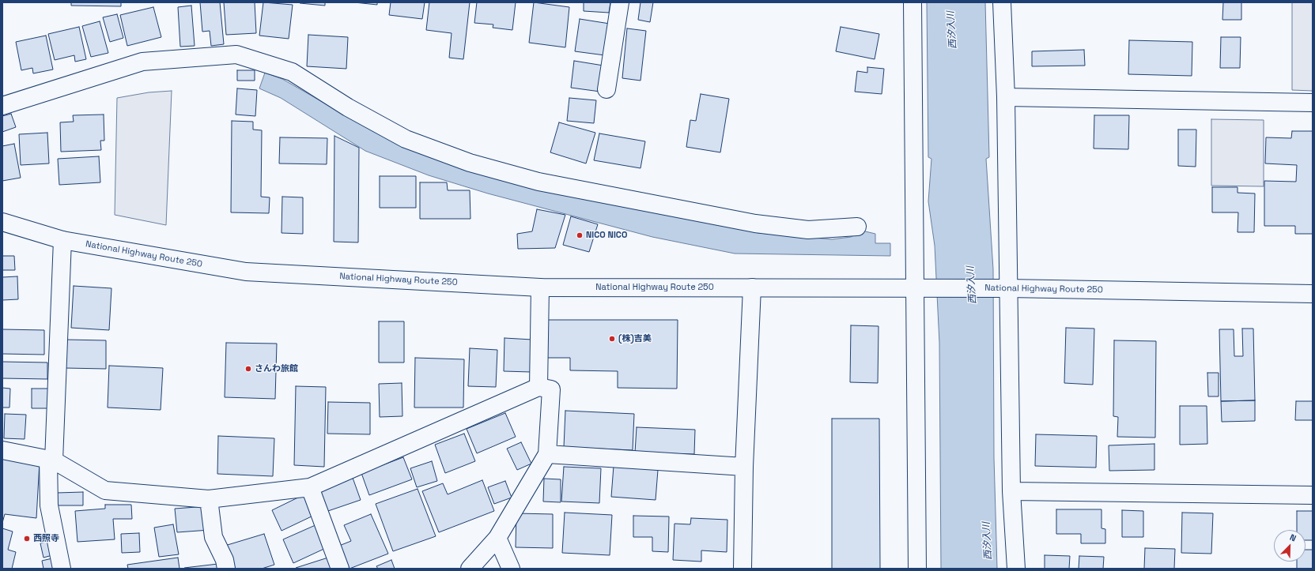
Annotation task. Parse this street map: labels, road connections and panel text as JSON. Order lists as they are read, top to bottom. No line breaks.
{"streets":{"main road":["National Highway Route 250"]},"water":["西汐入川"],"places":["NICO NICO","(株)吉美","さんわ旅館","西照寺"],"north":"top right"}
